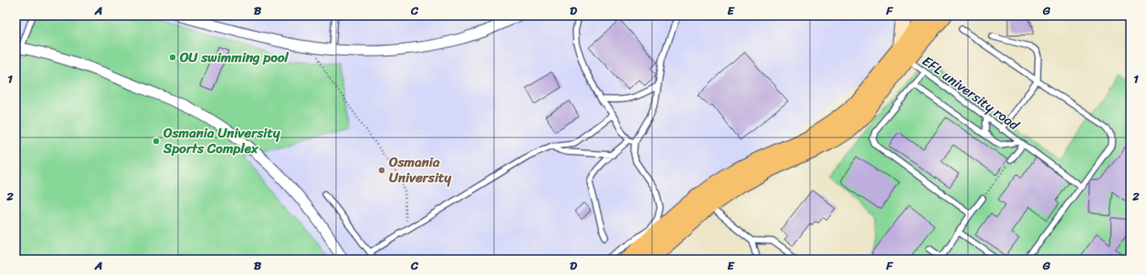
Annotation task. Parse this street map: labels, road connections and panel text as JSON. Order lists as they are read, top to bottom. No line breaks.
{"streets":{"lane":["EFL university road"]},"places":["OU swimming pool","Osmania University Sports Complex","Osmania University"],"grid":{"columns":["A","B","C","D","E","F","G"],"rows":["1","2"]}}
